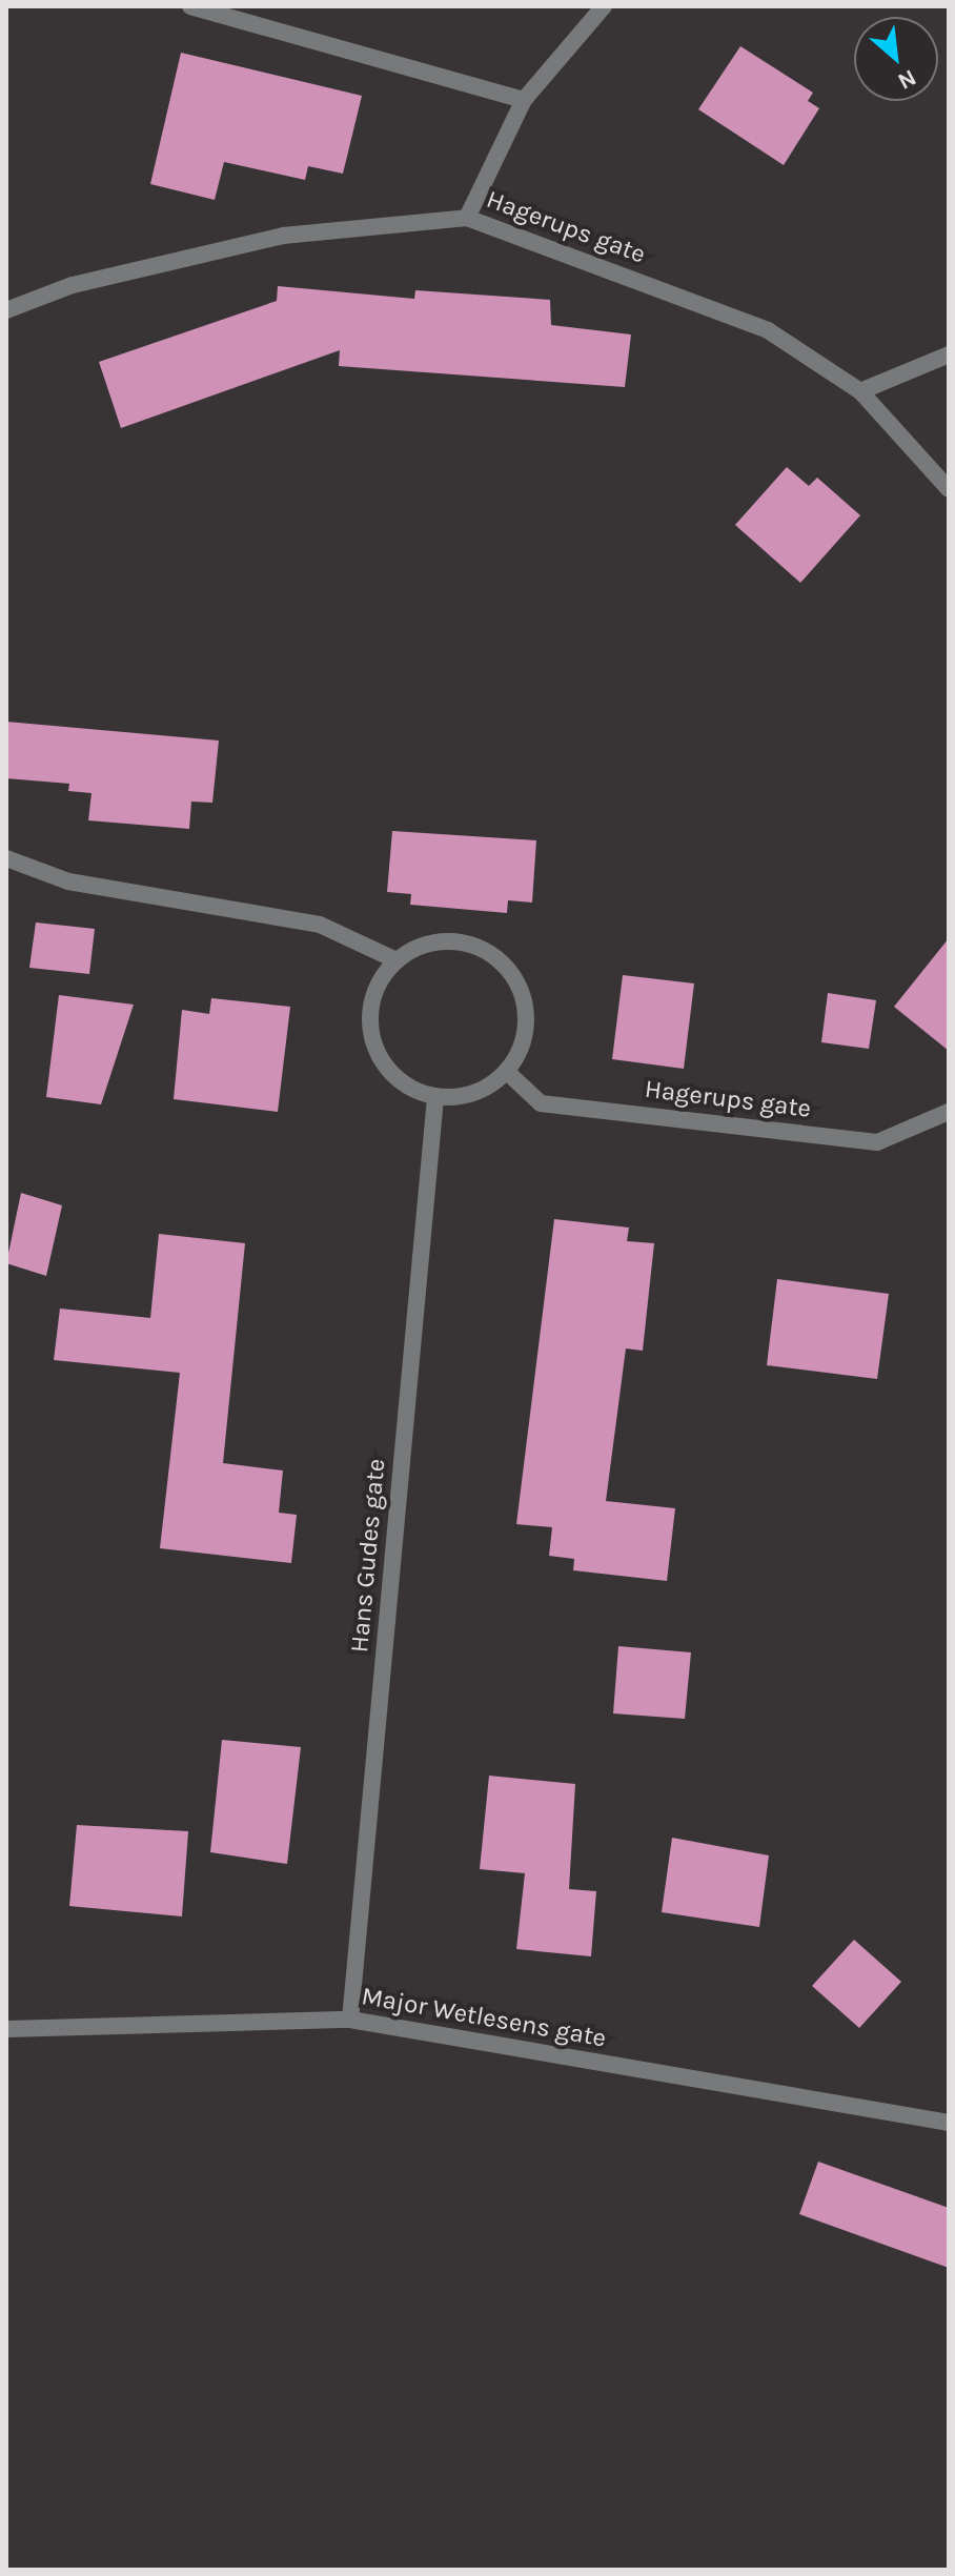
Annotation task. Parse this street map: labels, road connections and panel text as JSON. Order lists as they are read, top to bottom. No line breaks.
{"streets":{"street":["Hagerups gate","Hans Gudes gate","Major Wetlesens gate"]},"crossings":[["Hagerups gate","Hans Gudes gate"],["Hans Gudes gate","Major Wetlesens gate"]],"north":"bottom right"}
